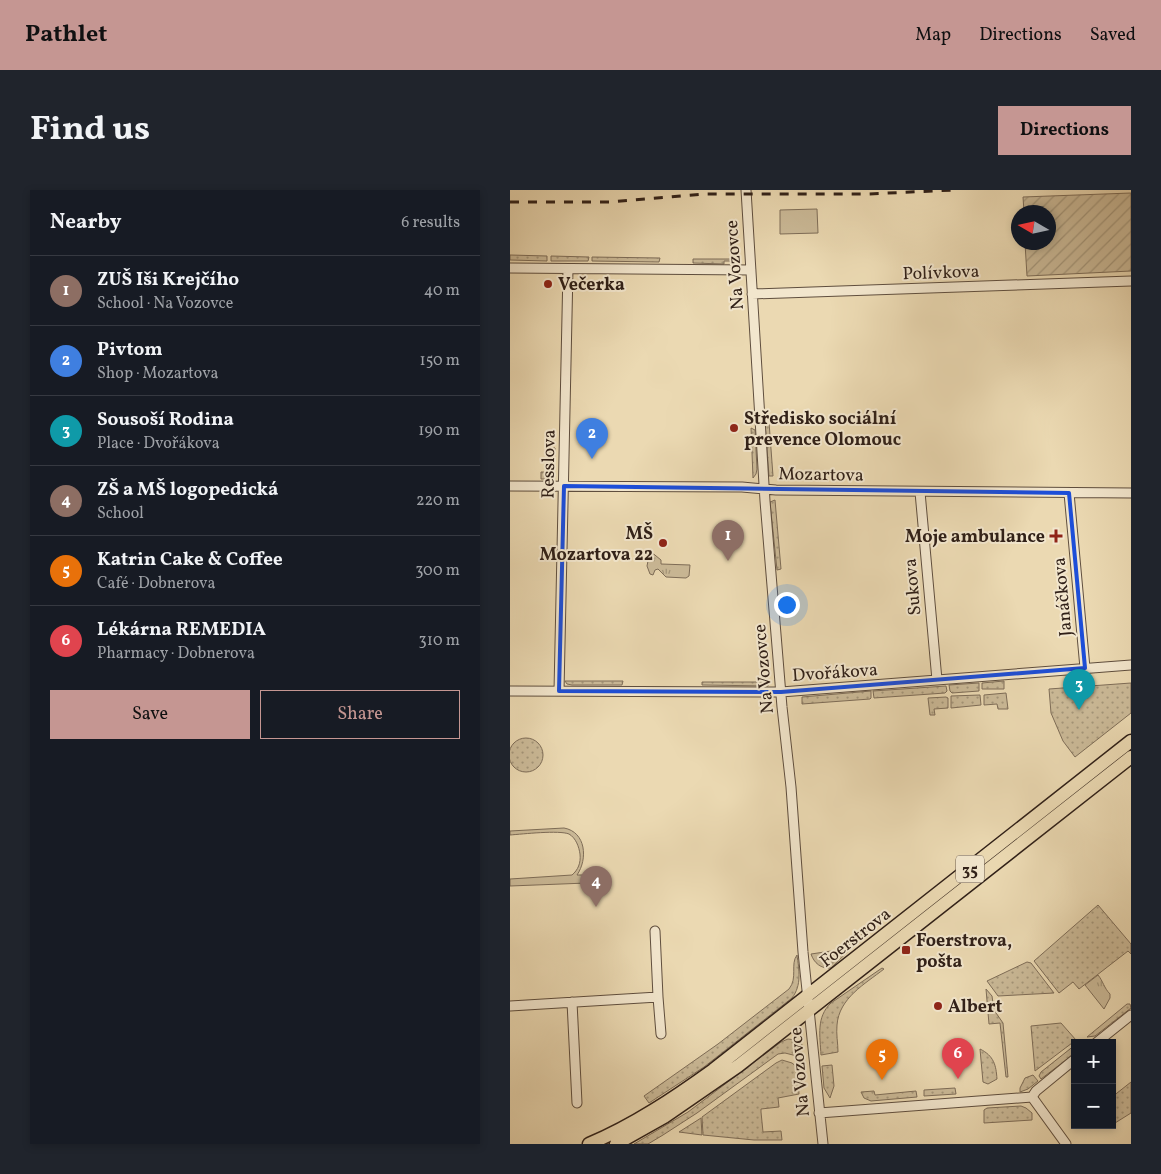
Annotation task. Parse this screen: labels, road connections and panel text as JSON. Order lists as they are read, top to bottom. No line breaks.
{"streets":{"main road":["35","Foerstrova"],"street":["Na Vozovce","Polívkova","Resslova","Mozartova","Sukova","Janáčkova","Dvořákova"]},"crossings":[["Na Vozovce","Polívkova"],["Na Vozovce","Mozartova"],["Na Vozovce","Dvořákova"],["Na Vozovce","Foerstrova"],["Resslova","Mozartova"],["Resslova","Dvořákova"],["Mozartova","Sukova"],["Mozartova","Janáčkova"],["Sukova","Dvořákova"],["Janáčkova","Dvořákova"]],"places":{"other":["Večerka","Středisko sociální prevence Olomouc","MŠ Mozartova 22","Albert"],"health":["Moje ambulance"],"transit":["Foerstrova, pošta"]},"north":"left","page":{"header":"Pathlet","nav":["Map","Directions","Saved"],"title":"Find us","buttons":["Directions",["Save","Share"]],"heading":["Nearby","6 results"],"list":[{"mark":"1","name":"ZUŠ Iši Krejčího","note":"School · Na Vozovce","value":"40 m"},{"mark":"2","name":"Pivtom","note":"Shop · Mozartova","value":"150 m"},{"mark":"3","name":"Sousoší Rodina","note":"Place · Dvořákova","value":"190 m"},{"mark":"4","name":"ZŠ a MŠ logopedická","note":"School","value":"220 m"},{"mark":"5","name":"Katrin Cake & Coffee","note":"Café · Dobnerova","value":"300 m"},{"mark":"6","name":"Lékárna REMEDIA","note":"Pharmacy · Dobnerova","value":"310 m"}],"pins":["2","1","3","4","6","5"],"map_buttons":["+","−"]}}
